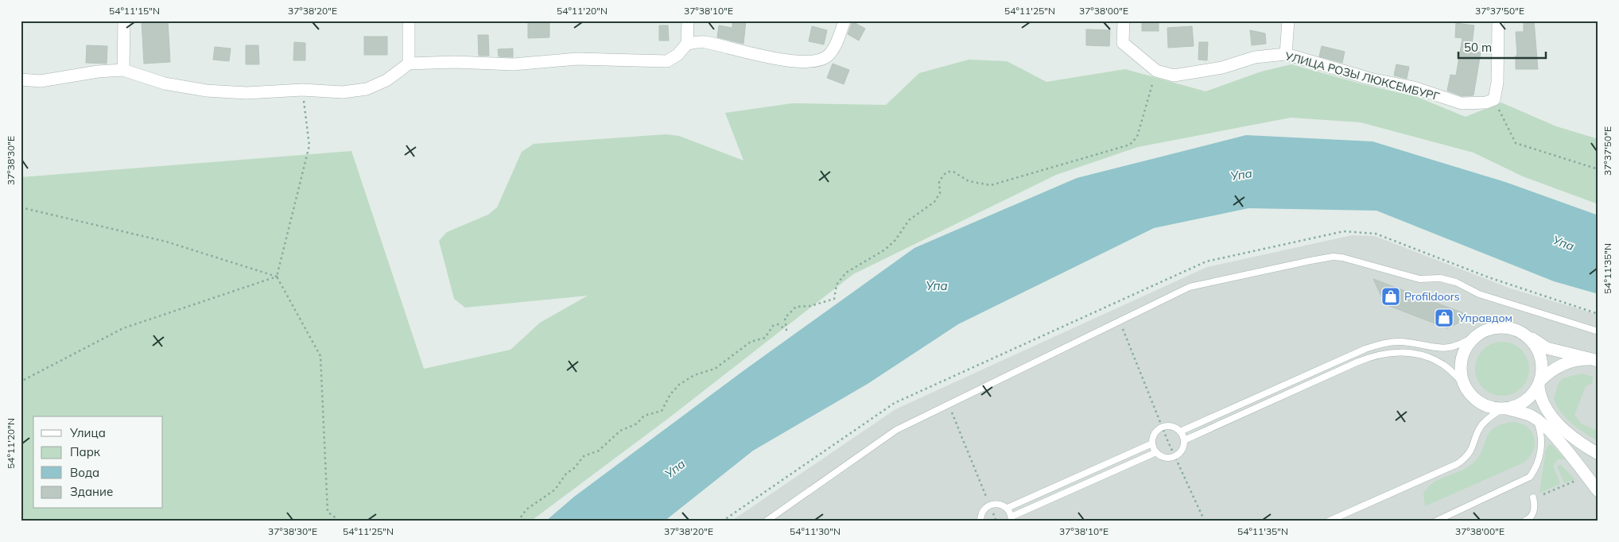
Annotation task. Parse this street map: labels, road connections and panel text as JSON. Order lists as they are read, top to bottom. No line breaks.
{"streets":{"street":["УЛИЦА РОЗЫ ЛЮКСЕМБУРГ"]},"water":["Упа"],"places":{"shop":["Profildoors","Управдом"]},"legend":["Улица","Парк","Вода","Здание"],"scale_bar":"50 m","coordinates":["54°11'15\"N","37°38'20\"E","54°11'20\"N","37°38'10\"E","54°11'25\"N","37°38'00\"E","37°37'50\"E","37°38'30\"E","54°11'35\"N","54°11'30\"N"]}
